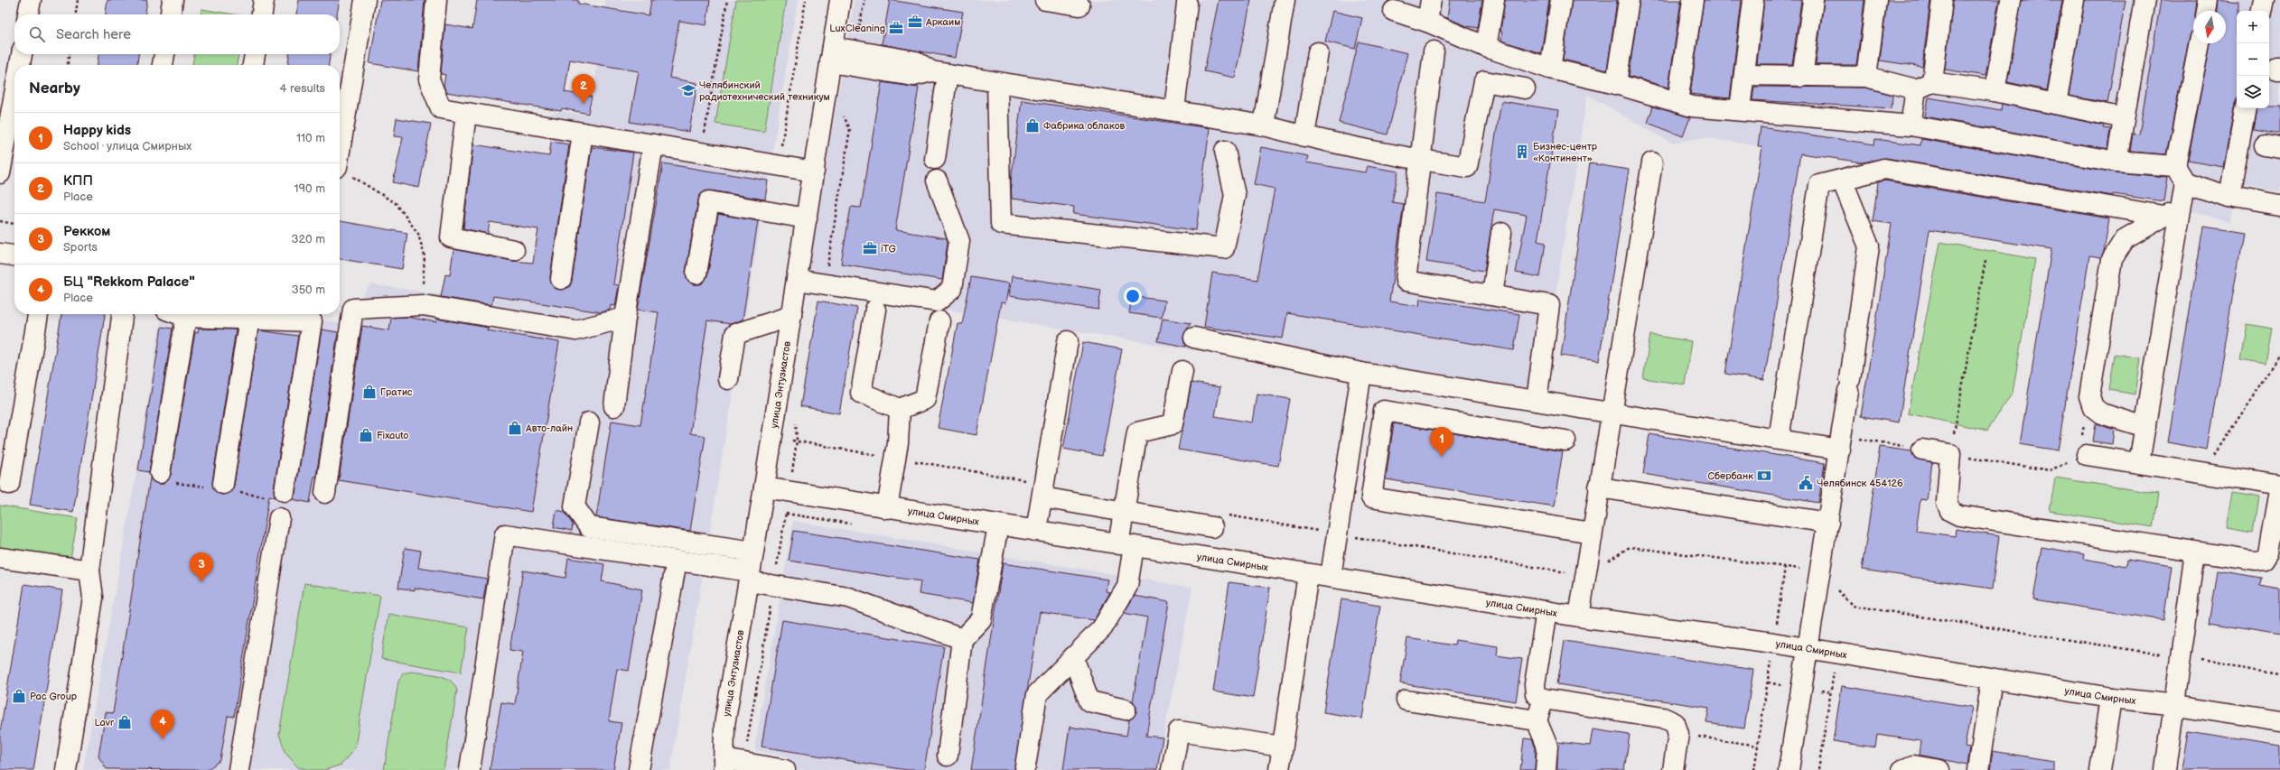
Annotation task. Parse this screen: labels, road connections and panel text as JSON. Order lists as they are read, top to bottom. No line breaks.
{"streets":{"street":["улица Энтузиастов","улица Смирных"]},"crossings":[["улица Энтузиастов","улица Смирных"]],"places":{"office":["Аркаим","LuxCleaning","iTG"],"school or university":["Челябинский радиотехнический техникум"],"shop":["Фабрика облаков","Гратис","Авто-лайн","Fixauto","Pac Group","Lavr"],"building":["Бизнес-центр «Континент»"],"bank":["Сбербанк"],"public building":["Челябинск 454126"]},"north":"bottom","page":{"map_buttons":["+","−"],"search":"Search here","heading":["Nearby","4 results"],"pins":["2","1","3","4"],"list":[{"mark":"1","name":"Happy kids","note":"School · улица Смирных","value":"110 m"},{"mark":"2","name":"КПП","note":"Place","value":"190 m"},{"mark":"3","name":"Рекком","note":"Sports","value":"320 m"},{"mark":"4","name":"БЦ \"Rekkom Palace\"","note":"Place","value":"350 m"}]}}
